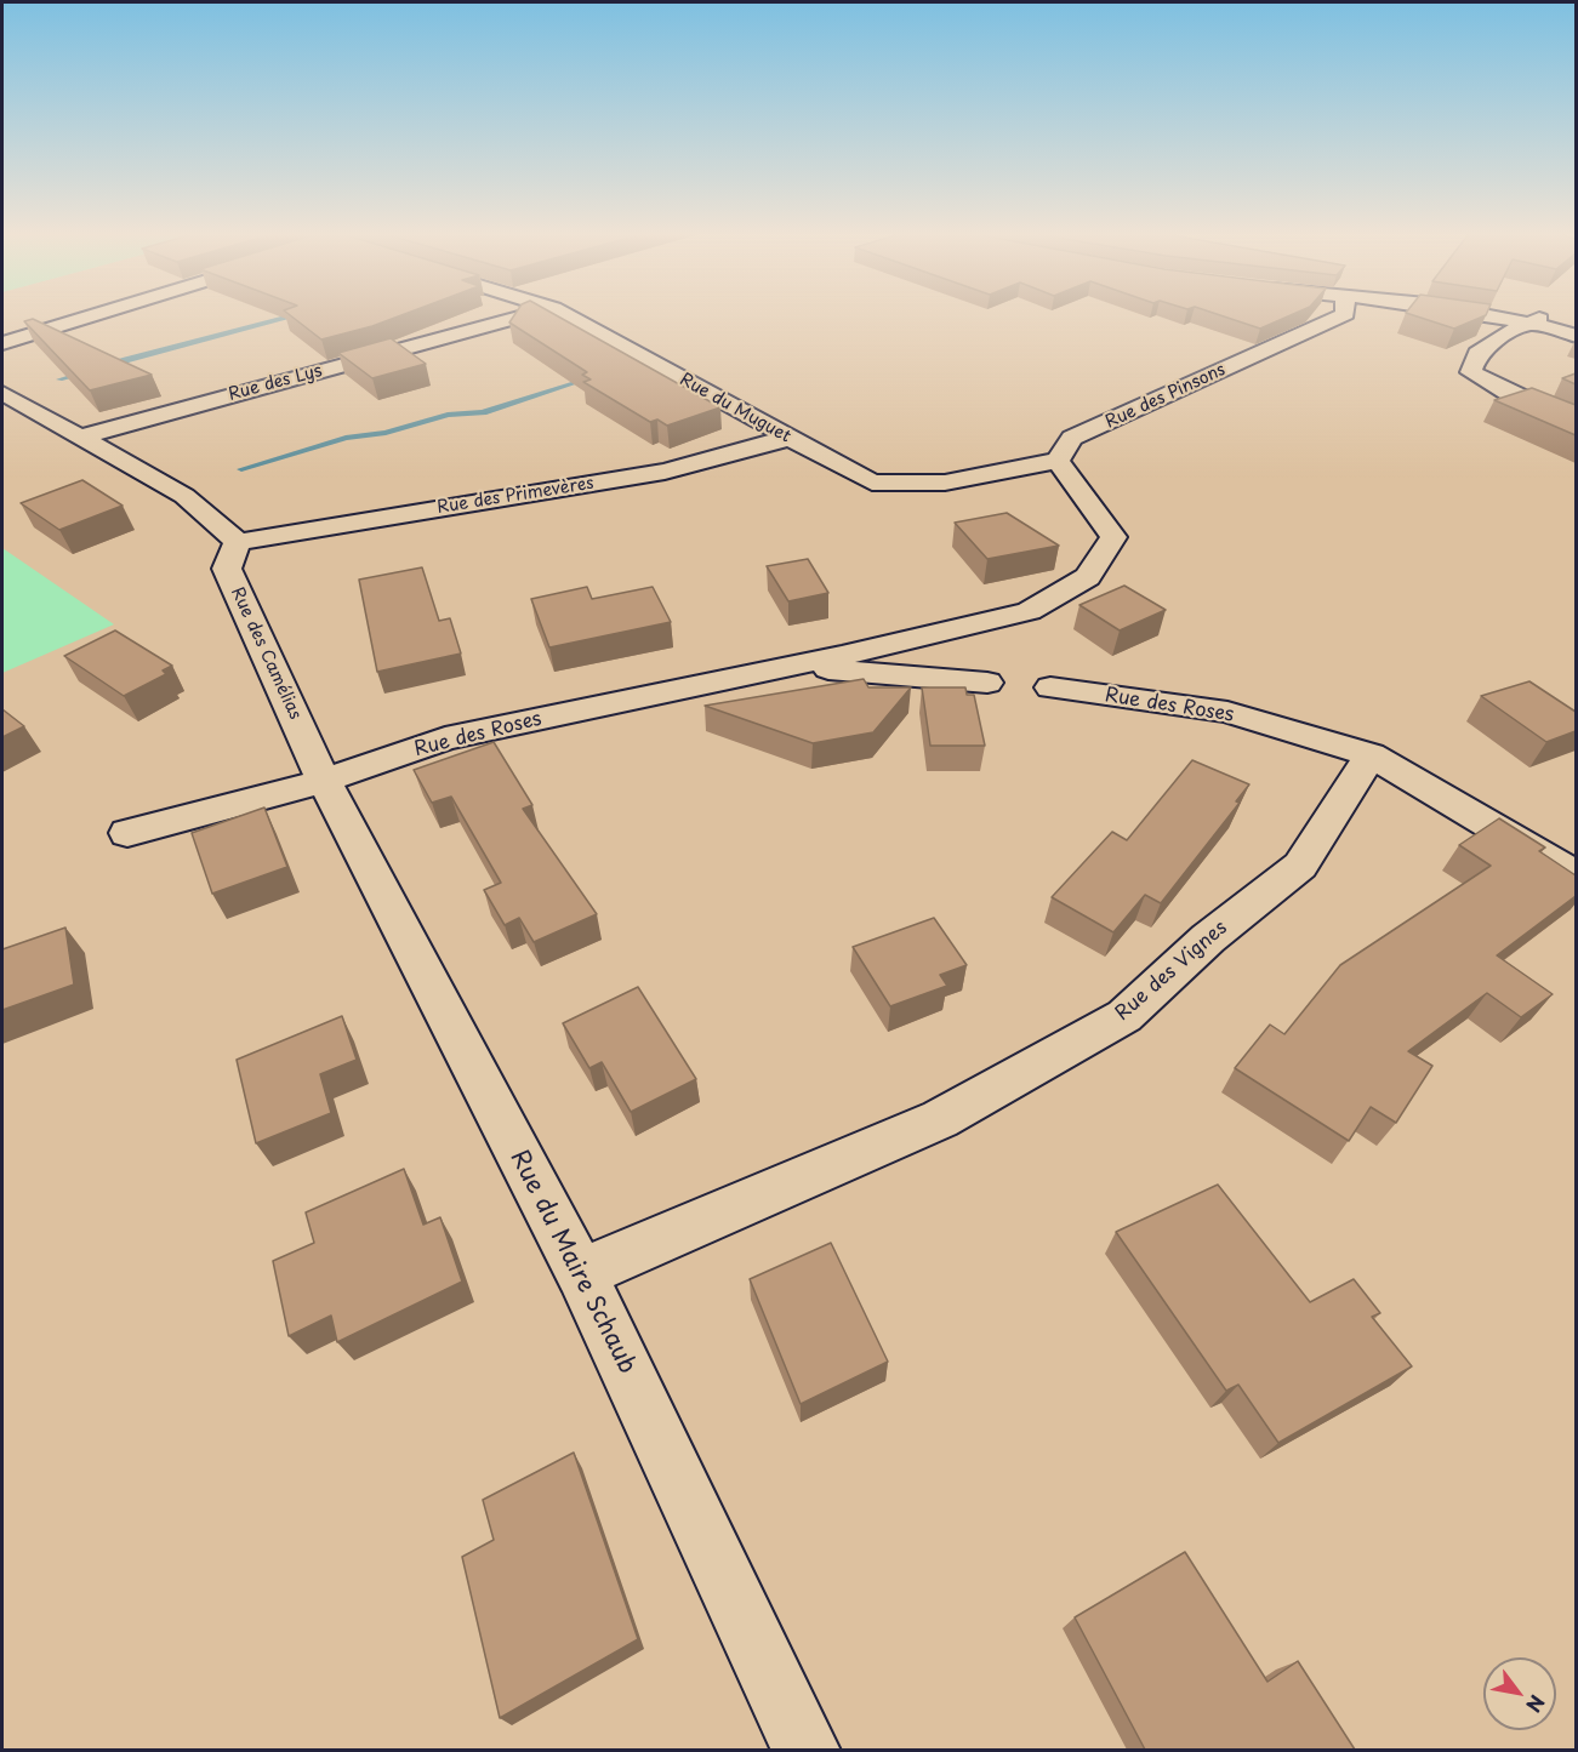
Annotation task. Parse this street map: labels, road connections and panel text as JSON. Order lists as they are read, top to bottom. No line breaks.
{"streets":{"street":["Rue des Lys","Rue des Pinsons","Rue du Muguet","Rue des Primevères","Rue des Camélias","Rue des Roses","Rue des Vignes","Rue du Maire Schaub"]},"crossings":[["Rue des Pinsons","Rue du Muguet"],["Rue des Pinsons","Rue des Roses"],["Rue du Muguet","Rue des Primevères"],["Rue du Muguet","Rue des Roses"],["Rue des Primevères","Rue des Camélias"],["Rue des Camélias","Rue des Roses"],["Rue des Camélias","Rue du Maire Schaub"],["Rue des Roses","Rue des Vignes"],["Rue des Roses","Rue du Maire Schaub"],["Rue des Vignes","Rue du Maire Schaub"]],"north":"bottom right"}
